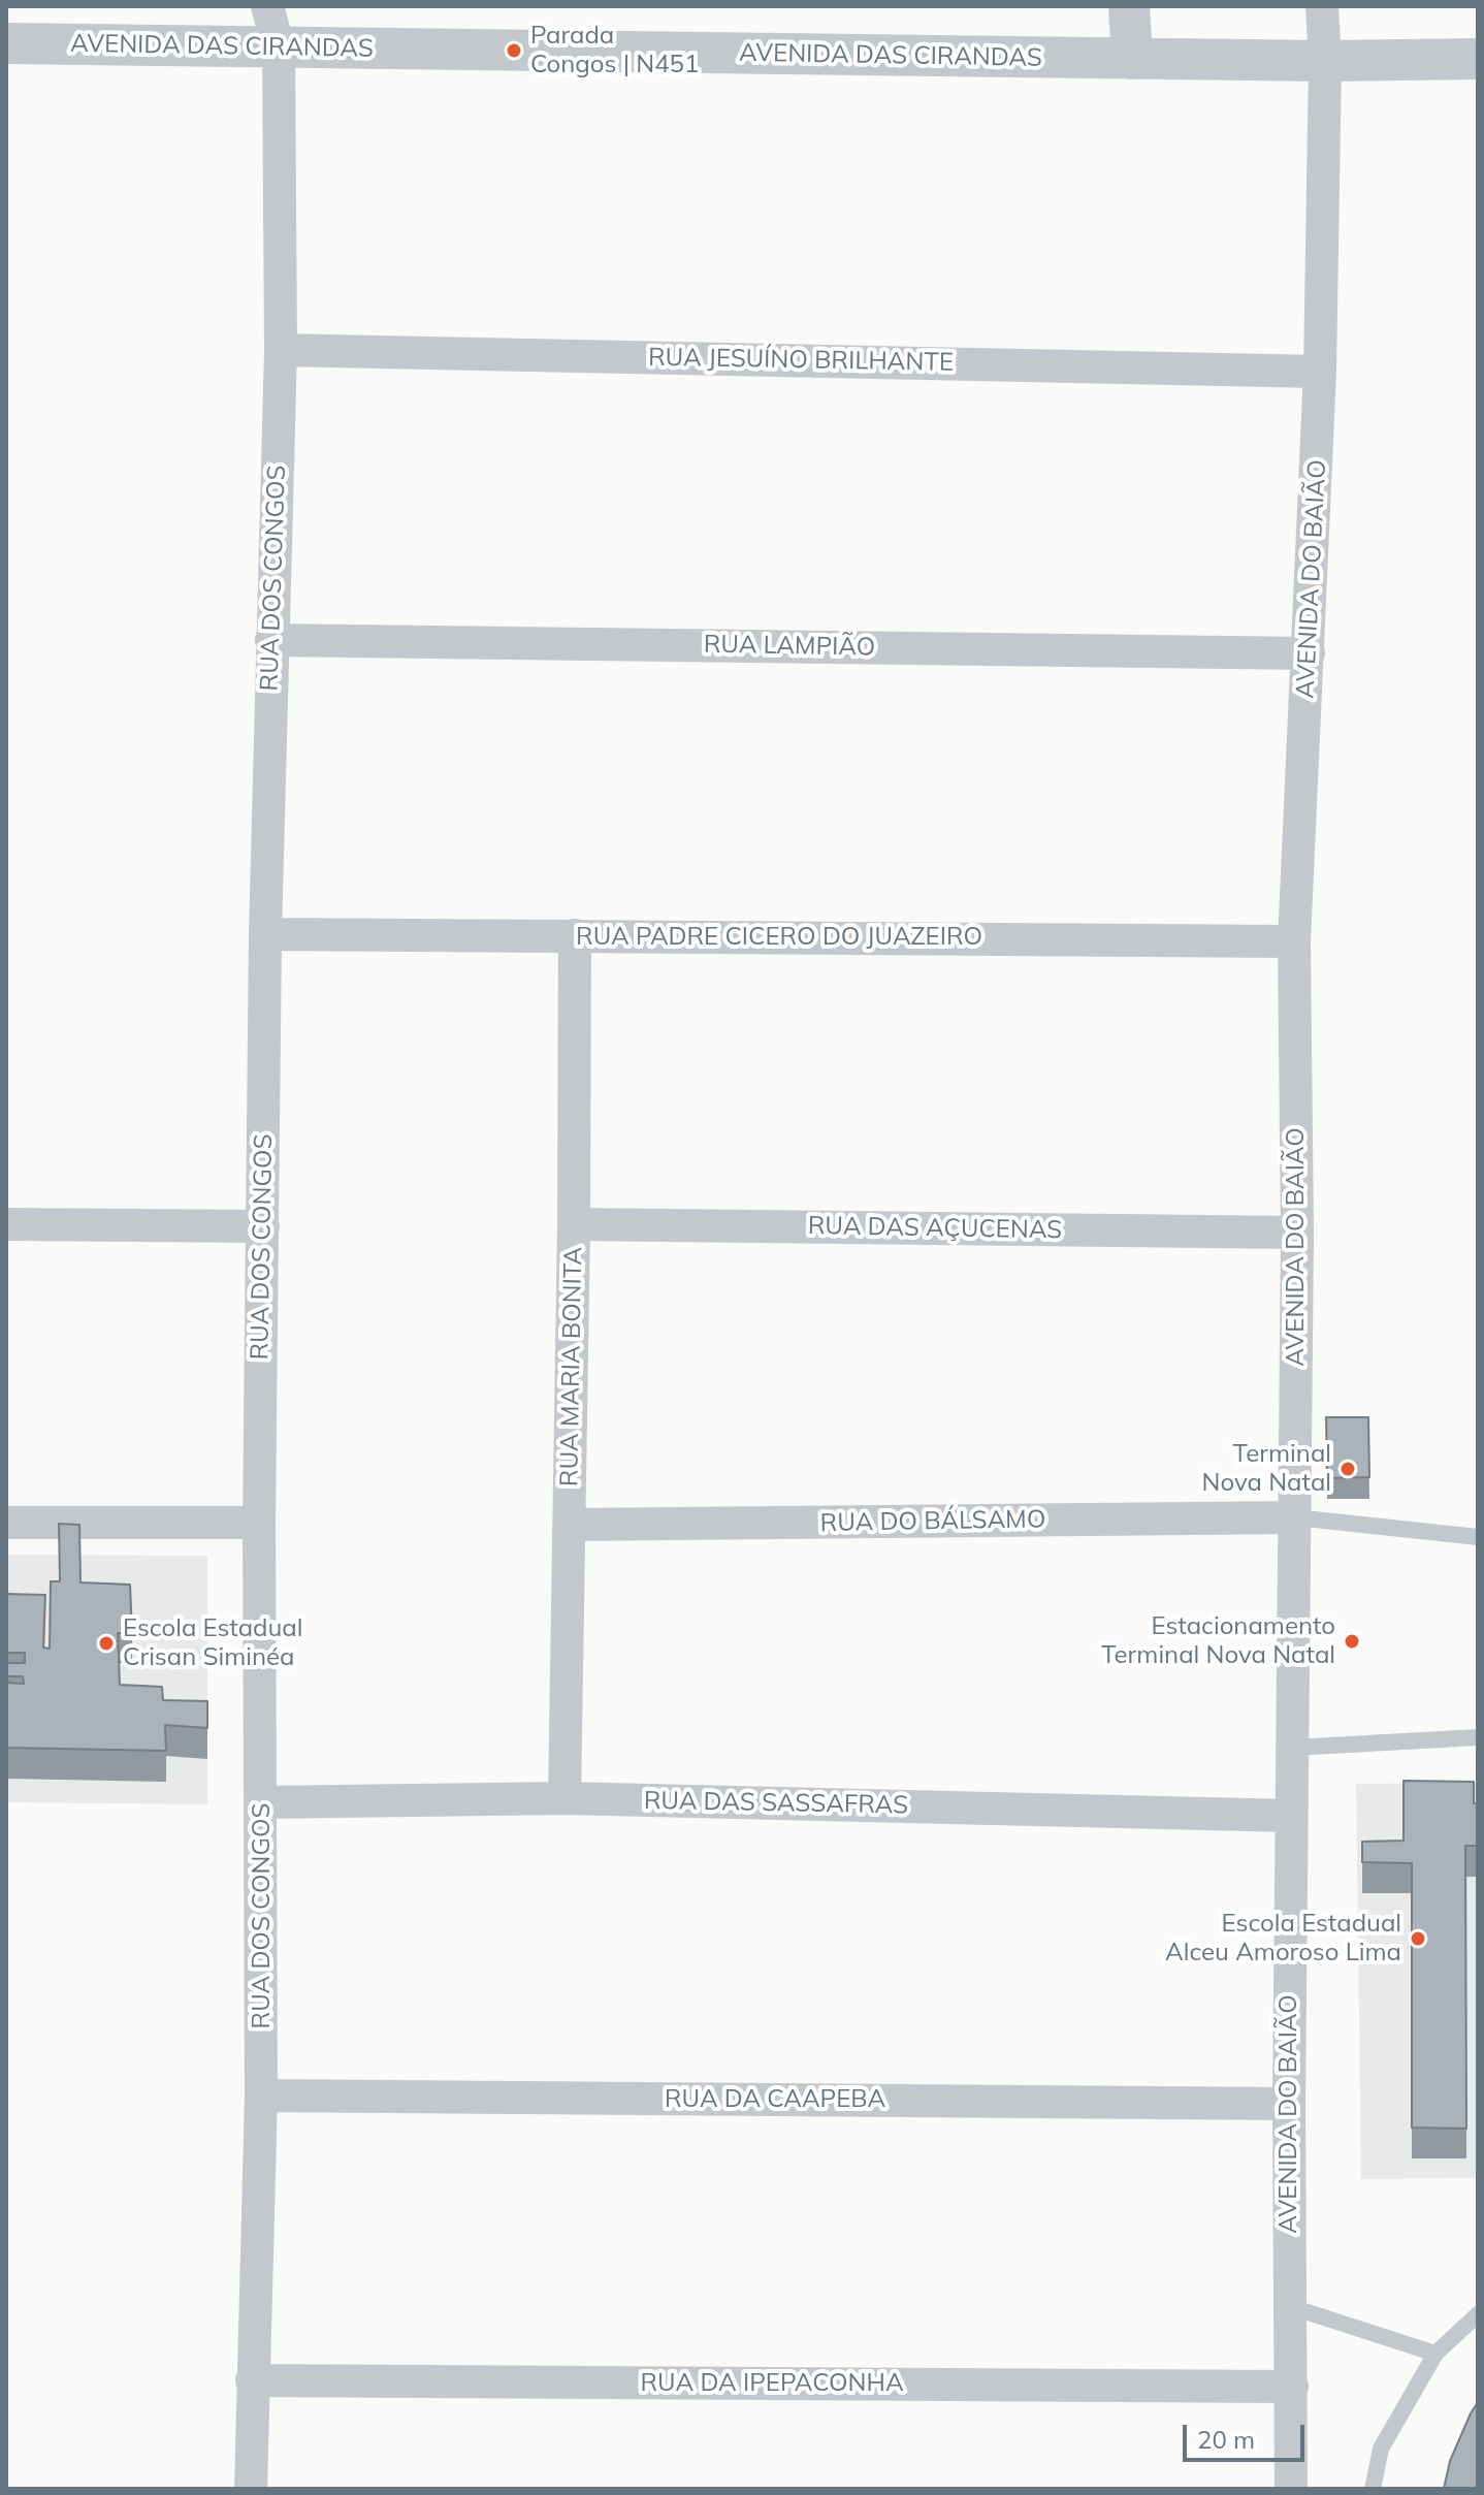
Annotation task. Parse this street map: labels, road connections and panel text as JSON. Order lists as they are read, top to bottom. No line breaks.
{"streets":{"street":["AVENIDA DAS CIRANDAS","RUA JESUÍNO BRILHANTE","RUA DOS CONGOS","AVENIDA DO BAIÃO","RUA LAMPIÃO","RUA PADRE CICERO DO JUAZEIRO","RUA DAS AÇUCENAS","RUA MARIA BONITA","RUA DO BÁLSAMO","RUA DAS SASSAFRAS","RUA DA CAAPEBA","RUA DA IPEPACONHA"]},"crossings":[["AVENIDA DAS CIRANDAS","RUA DOS CONGOS"],["AVENIDA DAS CIRANDAS","AVENIDA DO BAIÃO"],["RUA JESUÍNO BRILHANTE","RUA DOS CONGOS"],["RUA JESUÍNO BRILHANTE","AVENIDA DO BAIÃO"],["RUA DOS CONGOS","RUA LAMPIÃO"],["RUA DOS CONGOS","RUA PADRE CICERO DO JUAZEIRO"],["RUA DOS CONGOS","RUA DAS SASSAFRAS"],["RUA DOS CONGOS","RUA DA CAAPEBA"],["RUA DOS CONGOS","RUA DA IPEPACONHA"],["AVENIDA DO BAIÃO","RUA LAMPIÃO"],["AVENIDA DO BAIÃO","RUA PADRE CICERO DO JUAZEIRO"],["AVENIDA DO BAIÃO","RUA DAS AÇUCENAS"],["AVENIDA DO BAIÃO","RUA DO BÁLSAMO"],["AVENIDA DO BAIÃO","RUA DAS SASSAFRAS"],["AVENIDA DO BAIÃO","RUA DA CAAPEBA"],["AVENIDA DO BAIÃO","RUA DA IPEPACONHA"],["RUA PADRE CICERO DO JUAZEIRO","RUA MARIA BONITA"],["RUA DAS AÇUCENAS","RUA MARIA BONITA"],["RUA MARIA BONITA","RUA DO BÁLSAMO"],["RUA MARIA BONITA","RUA DAS SASSAFRAS"]],"places":["Parada Congos | N451","Terminal Nova Natal","Estacionamento Terminal Nova Natal","Escola Estadual Crisan Siminéa","Escola Estadual Alceu Amoroso Lima"],"scale_bar":"20 m"}
